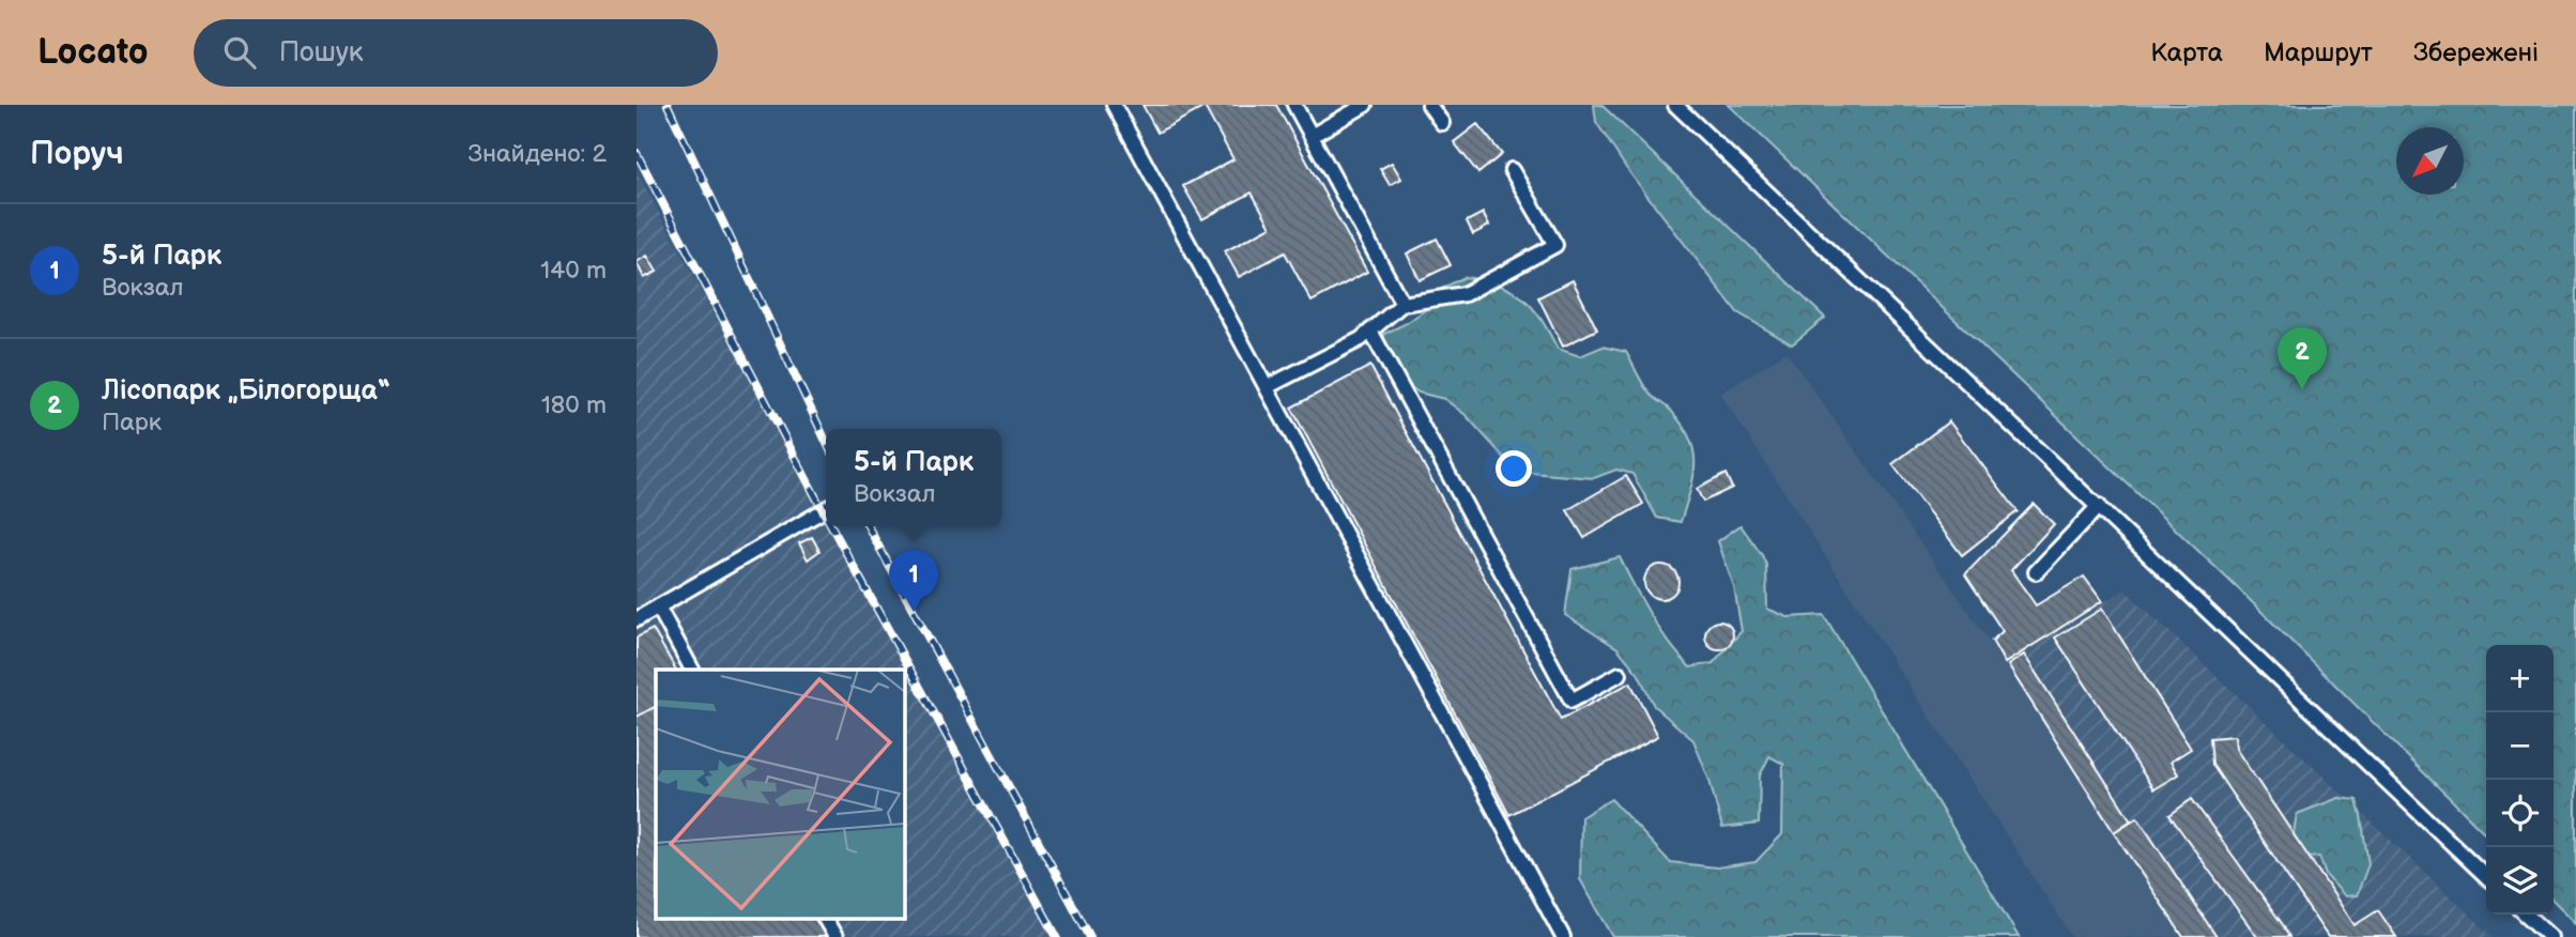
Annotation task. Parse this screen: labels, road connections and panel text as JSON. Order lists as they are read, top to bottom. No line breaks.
{"north":"bottom left","page":{"header":"Locato","search":"Пошук","nav":["Карта","Маршрут","Збережені"],"heading":["Поруч","Знайдено: 2"],"list":[{"mark":"1","name":"5-й Парк","note":"Вокзал","value":"140 m"},{"mark":"2","name":"Лісопарк „Білогорща“","note":"Парк","value":"180 m"}],"pins":["2","1"],"popup":["5-й Парк","Вокзал"],"map_buttons":["+","−"]}}
